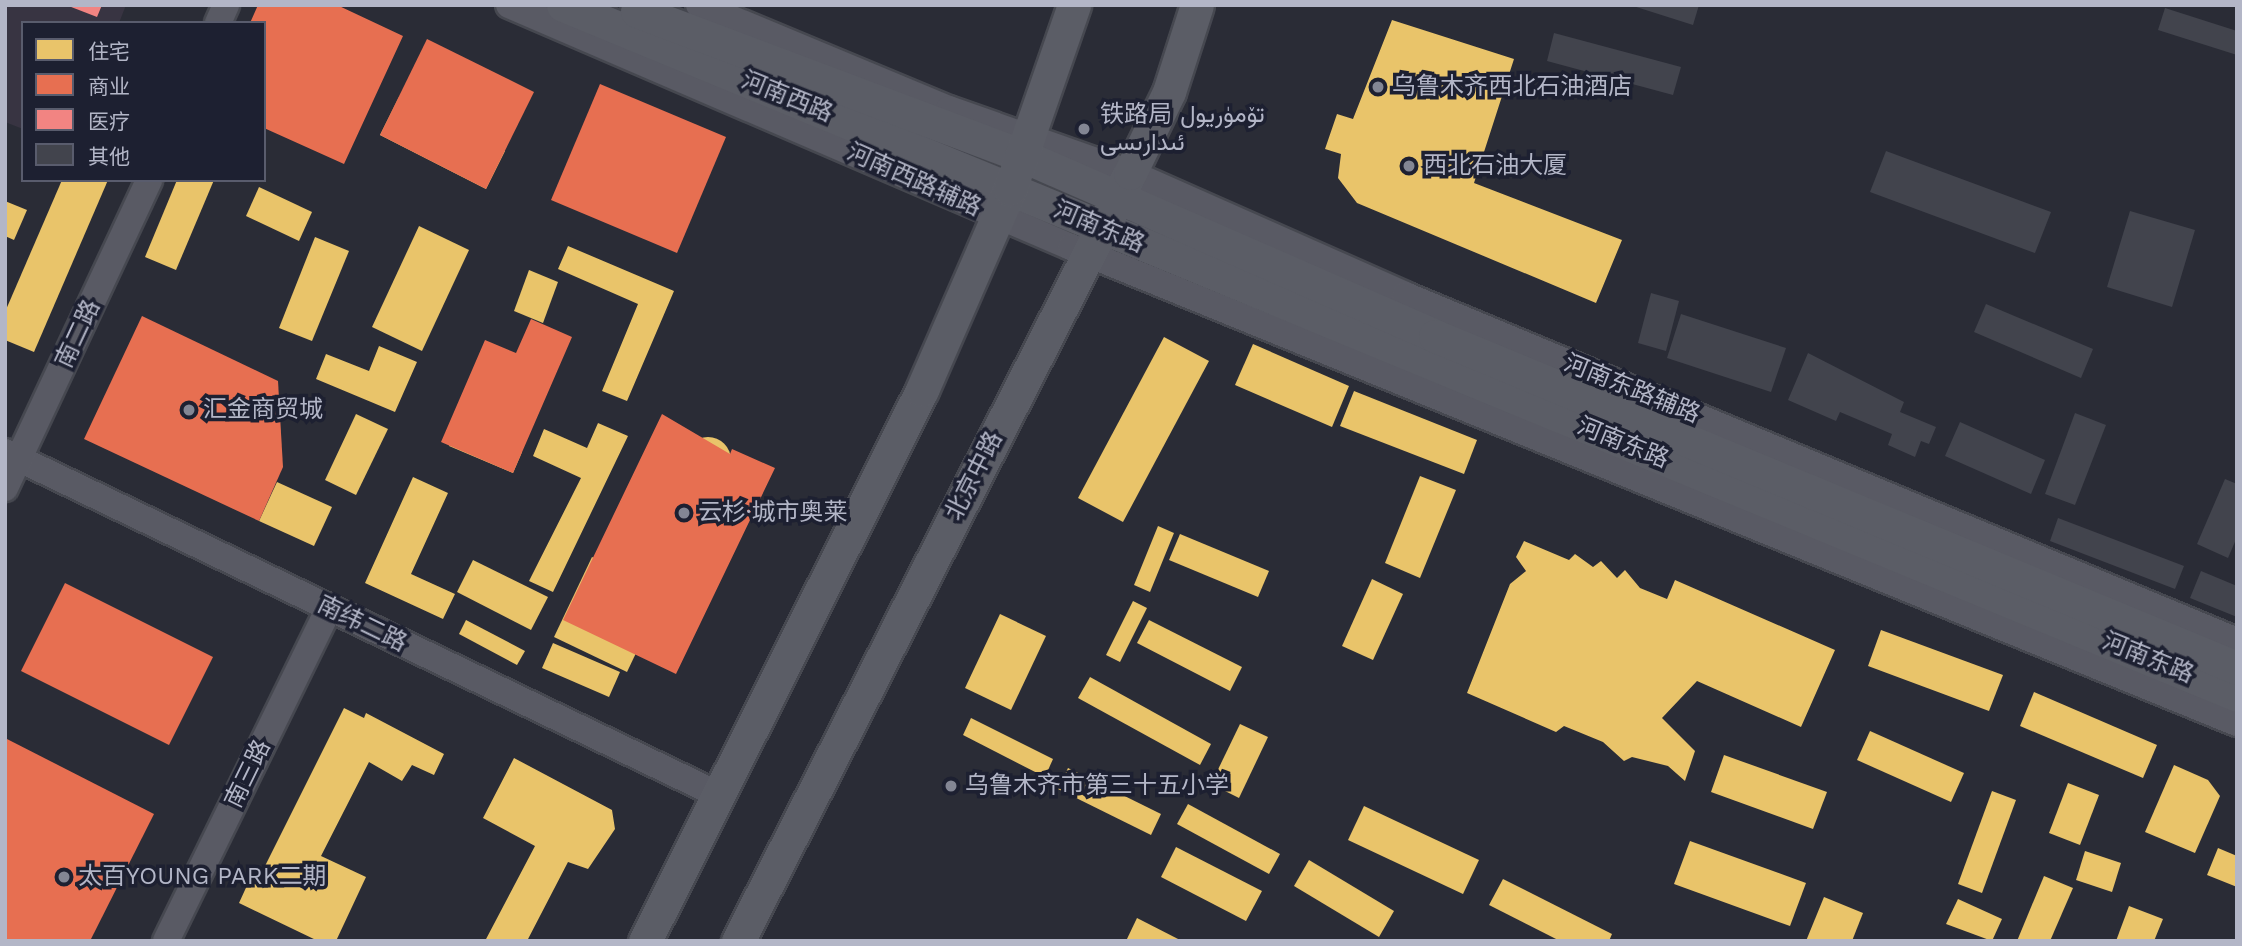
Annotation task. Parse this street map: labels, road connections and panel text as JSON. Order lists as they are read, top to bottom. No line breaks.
{"streets":{"main road":["河南西路","河南东路","北京中路"],"street":["河南西路辅路","南二路","河南东路辅路","南纬二路","南三路"]},"crossings":[["河南西路","河南西路辅路"],["河南西路","河南东路"],["河南西路辅路","河南东路"],["河南东路","河南东路辅路"],["河南东路","北京中路"],["南二路","南纬二路"],["河南东路辅路","北京中路"],["南纬二路","南三路"]],"places":["乌鲁木齐西北石油酒店","铁路局 تۆمۈريول ئىدارىسى","西北石油大厦","汇金商贸城","云杉·城市奥莱","乌鲁木齐市第三十五小学","太百YOUNG PARK二期"],"legend":["住宅","商业","医疗","其他"]}
